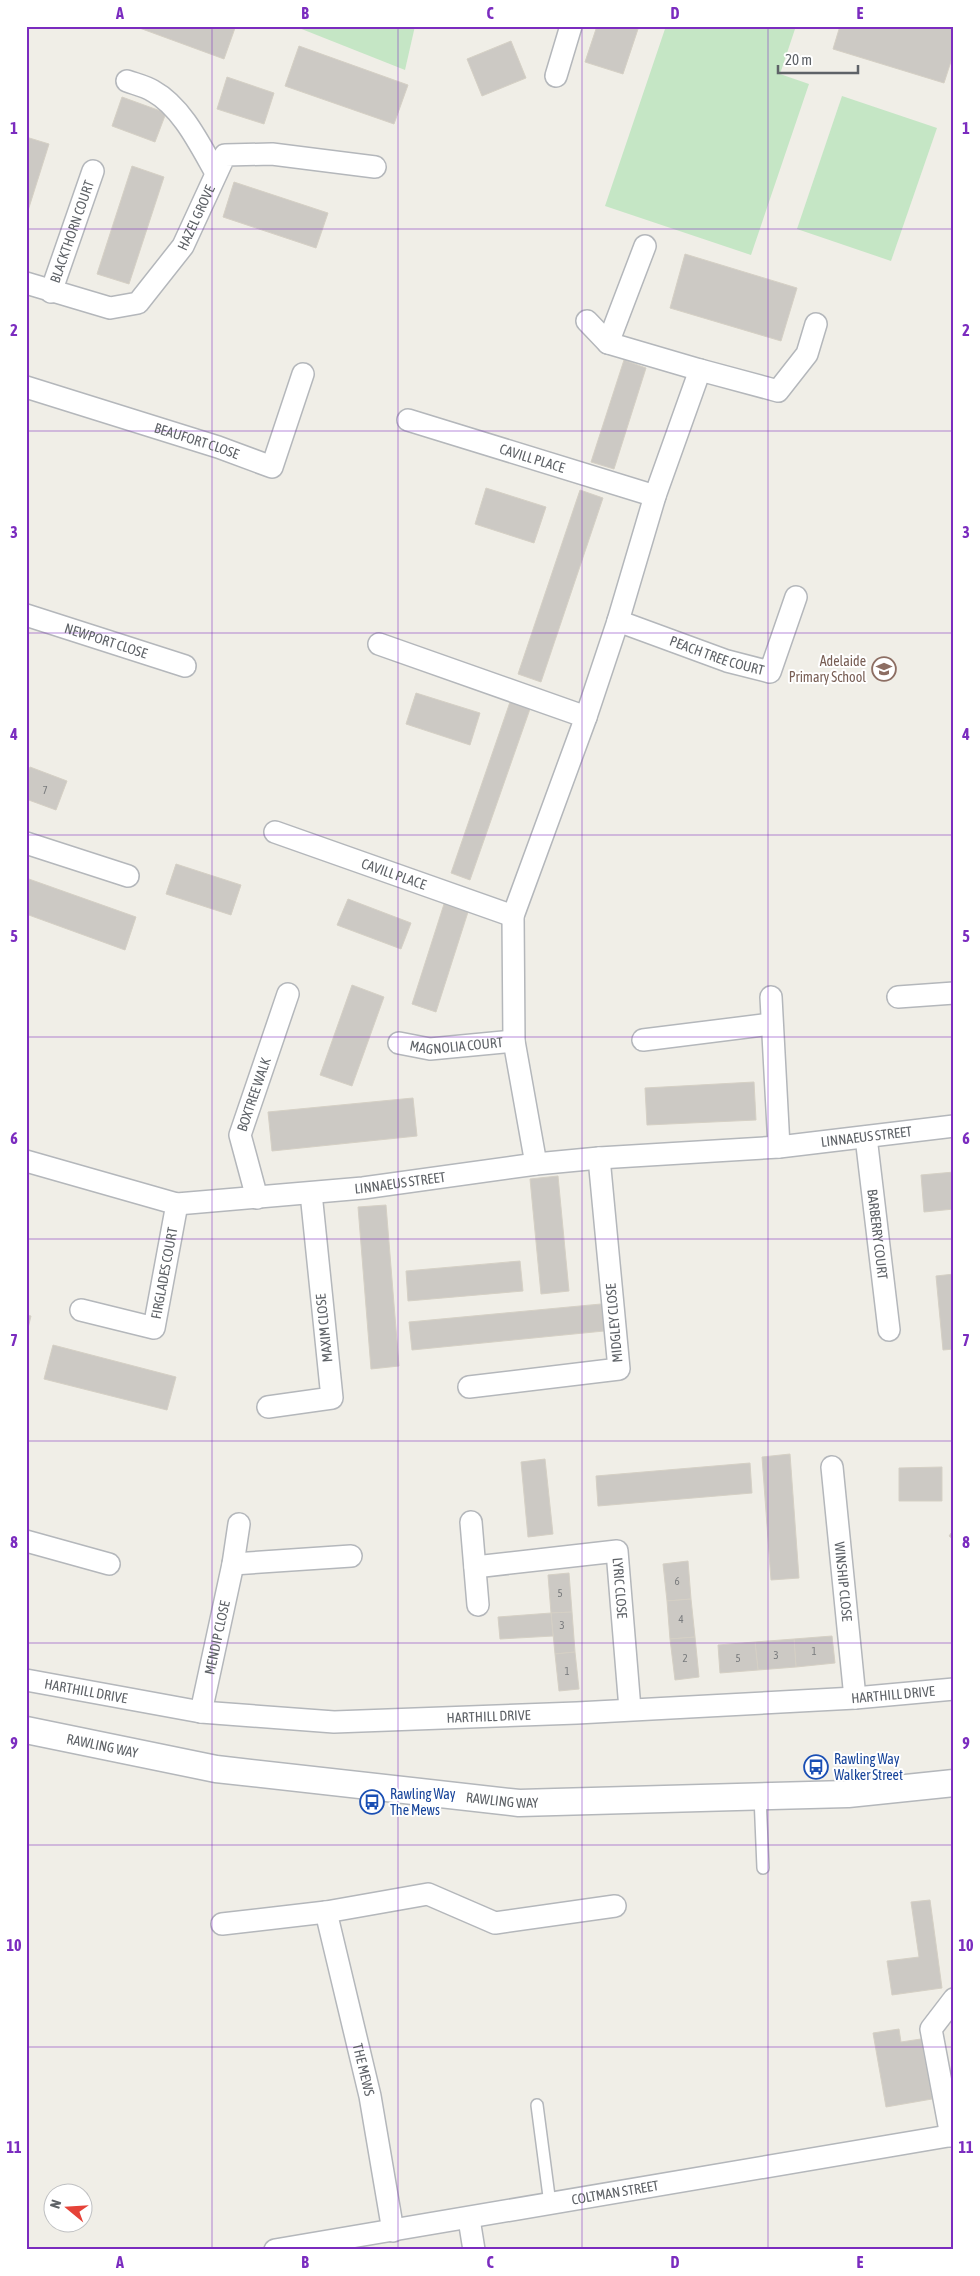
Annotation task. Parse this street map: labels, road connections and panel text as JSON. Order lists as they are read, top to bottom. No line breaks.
{"streets":{"street":["HAZEL GROVE","BLACKTHORN COURT","BEAUFORT CLOSE","CAVILL PLACE","NEWPORT CLOSE","PEACH TREE COURT","MAGNOLIA COURT","BOXTREE WALK","LINNAEUS STREET","BARBERRY COURT","FIRGLADES COURT","MIDGLEY CLOSE","MAXIM CLOSE","WINSHIP CLOSE","LYRIC CLOSE","MENDIP CLOSE","HARTHILL DRIVE","RAWLING WAY","THE MEWS","COLTMAN STREET"]},"crossings":[["HAZEL GROVE","BLACKTHORN COURT"],["BOXTREE WALK","LINNAEUS STREET"],["LINNAEUS STREET","BARBERRY COURT"],["LINNAEUS STREET","FIRGLADES COURT"],["LINNAEUS STREET","MIDGLEY CLOSE"],["LINNAEUS STREET","MAXIM CLOSE"],["WINSHIP CLOSE","HARTHILL DRIVE"],["LYRIC CLOSE","HARTHILL DRIVE"],["MENDIP CLOSE","HARTHILL DRIVE"],["THE MEWS","COLTMAN STREET"]],"places":{"school or university":["Adelaide Primary School"],"bus stop":["Rawling Way Walker Street","Rawling Way The Mews"]},"house_numbers":["7","6","5","4","3","1","3","2","5","1"],"scale_bar":"20 m","north":"left","grid":{"columns":["A","B","C","D","E"],"rows":["1","2","3","4","5","6","7","8","9","10","11"]}}
